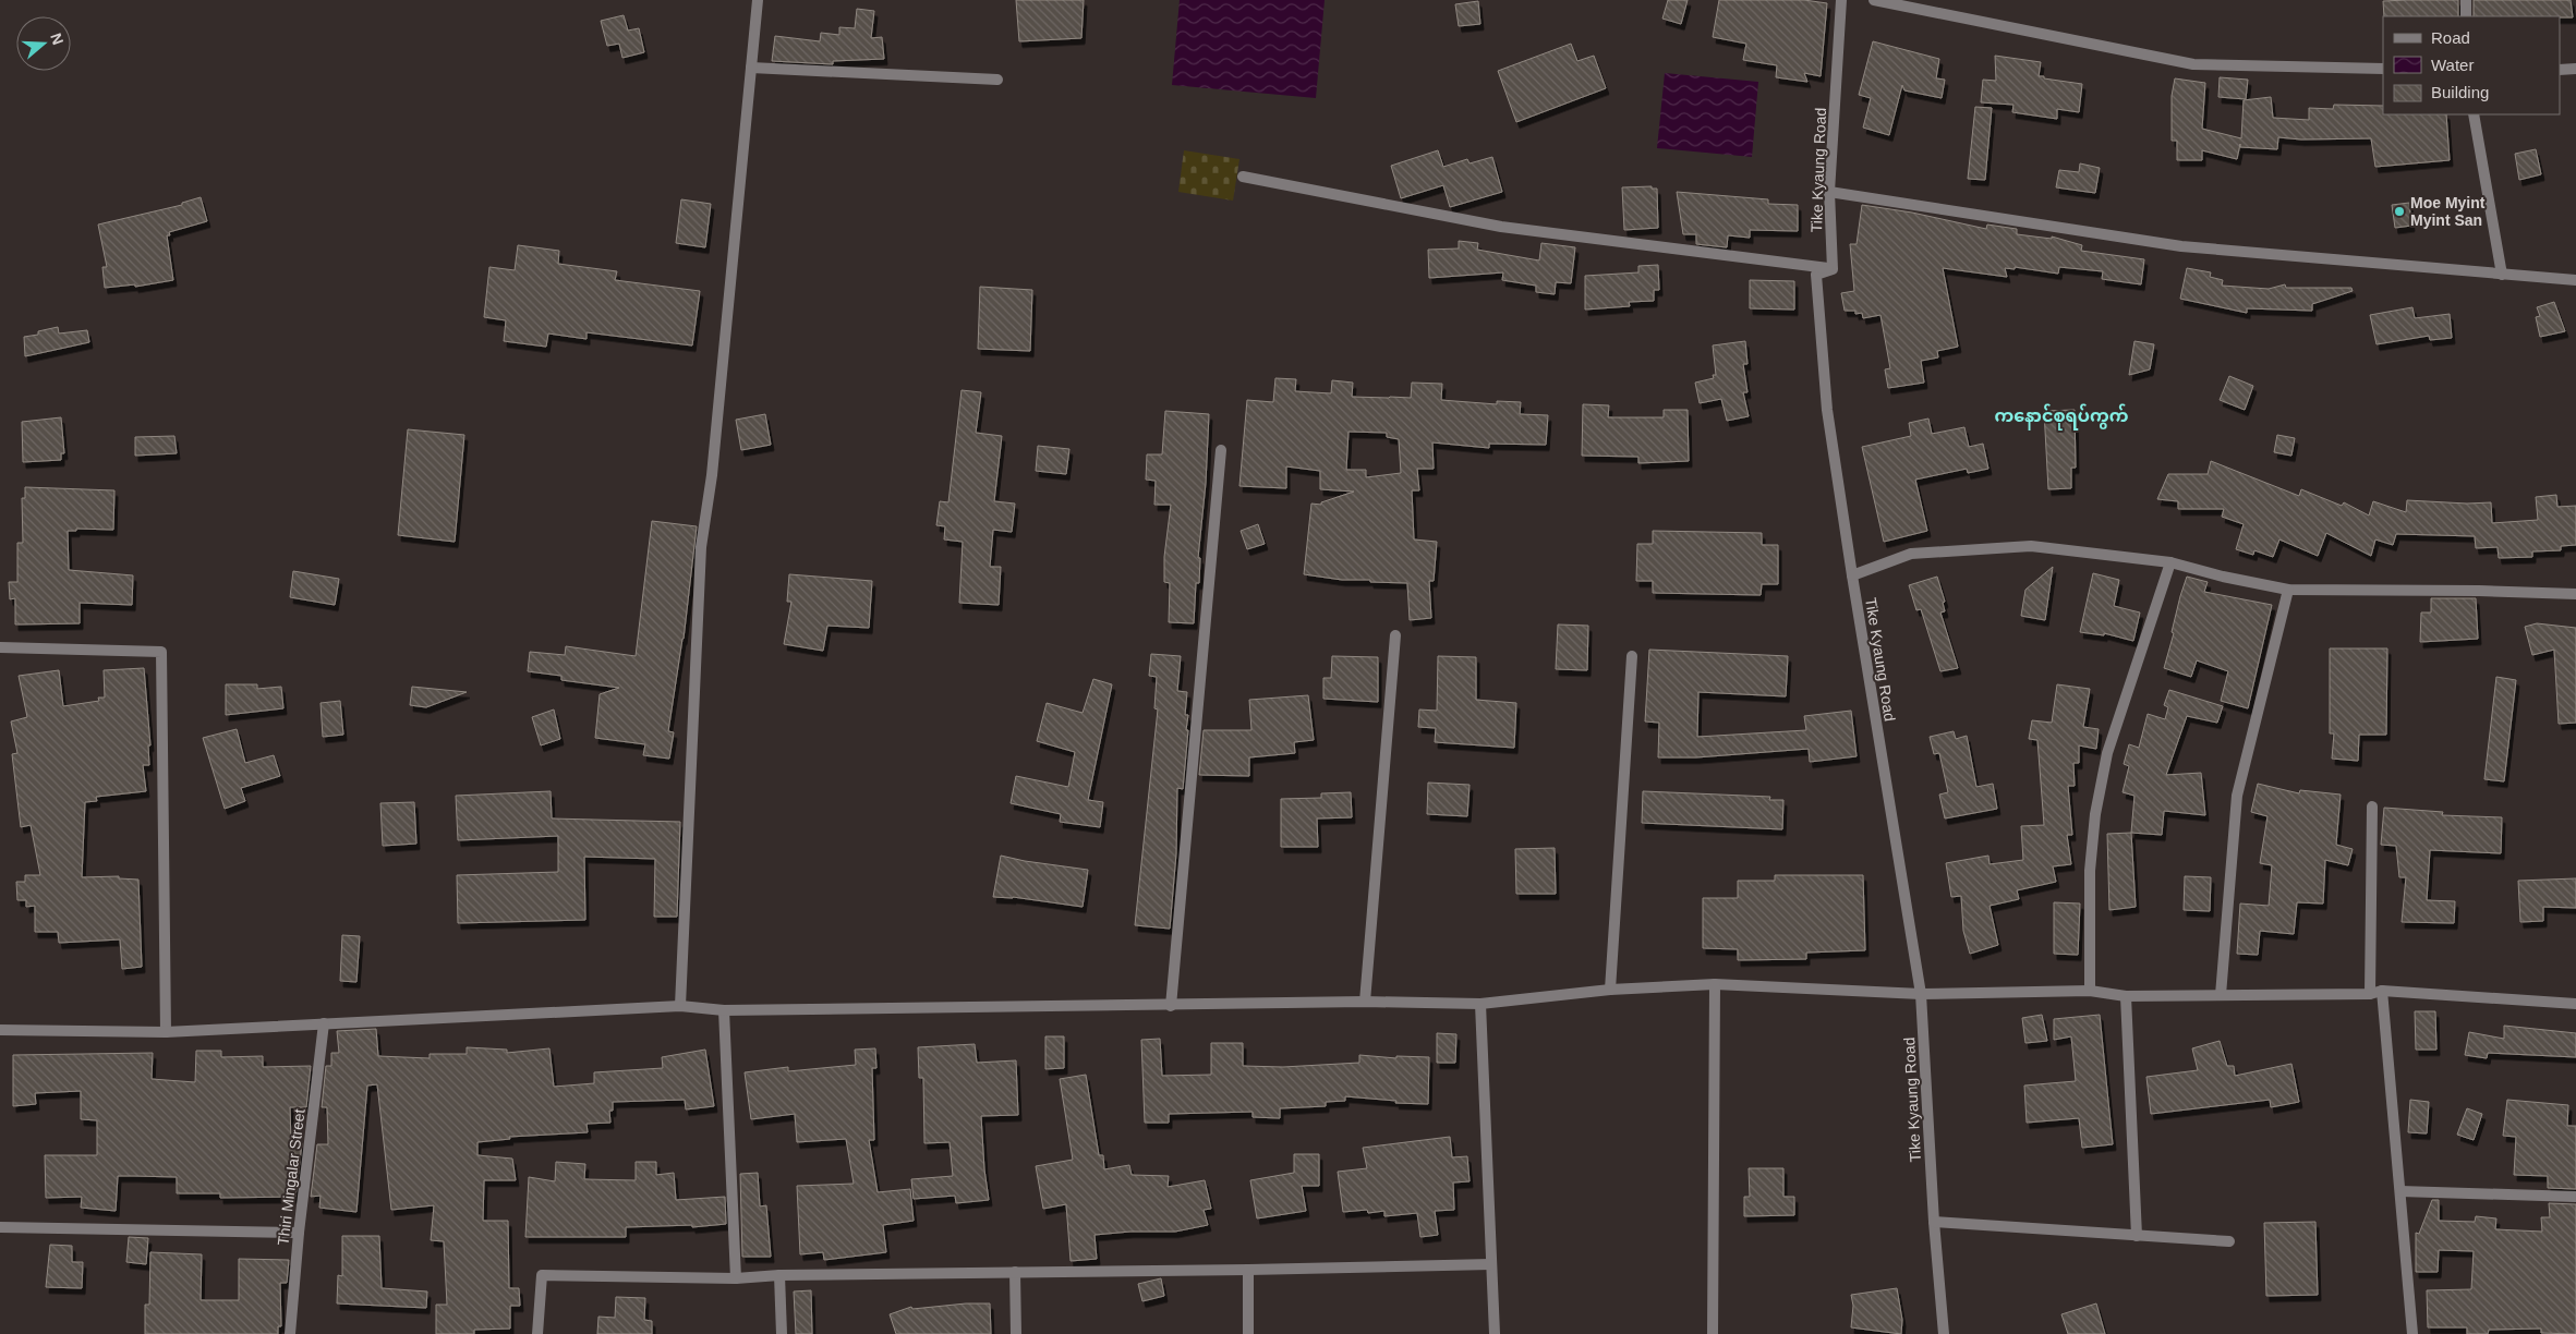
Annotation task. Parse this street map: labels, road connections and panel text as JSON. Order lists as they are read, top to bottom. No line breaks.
{"streets":{"street":["Tike Kyaung Road","Thiri Mingalar Street"]},"districts":["ကနောင်စုရပ်ကွက်"],"places":["Moe Myint Myint San"],"legend":["Road","Water","Building"],"north":"right"}
